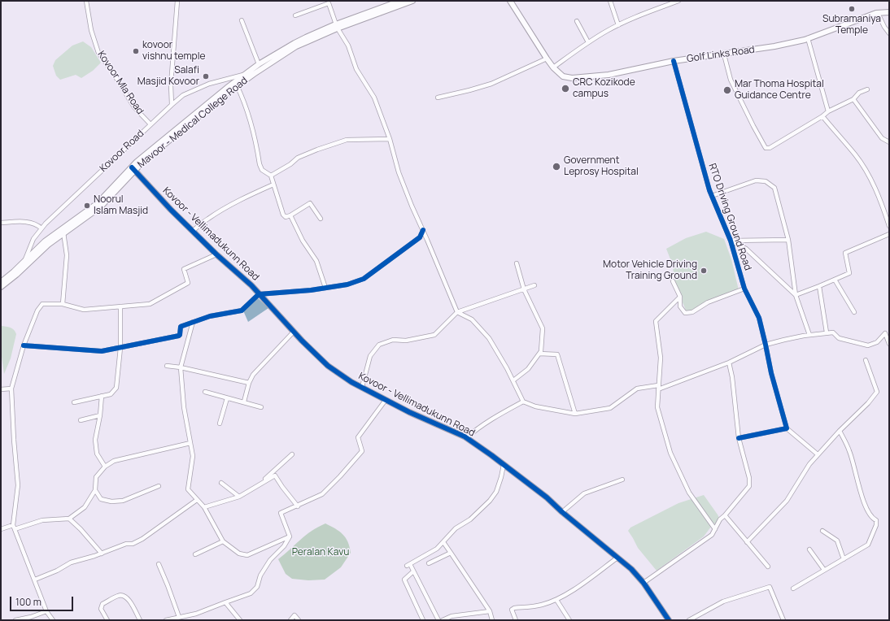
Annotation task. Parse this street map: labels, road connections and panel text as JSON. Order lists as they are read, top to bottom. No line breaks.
{"streets":{"main road":["Golf Links Road","Mavoor - Medical College Road"],"street":["Kovoor Mla Road","Kovoor Road","RTO Driving Ground Road","Kovoor - Vellimadukunn Road"]},"crossings":[["Golf Links Road","RTO Driving Ground Road"],["Kovoor Mla Road","Kovoor Road"],["Mavoor - Medical College Road","Kovoor Road"],["Mavoor - Medical College Road","Kovoor - Vellimadukunn Road"]],"parks":["Peralan Kavu"],"places":["Subramaniya Temple","kovoor vishnu temple","Salafi Masjid Kovoor","CRC Kozikode campus","Mar Thoma Hospital Guidance Centre","Government Leprosy Hospital","Noorul Islam Masjid","Motor Vehicle Driving Training Ground"],"scale_bar":"100 m"}
